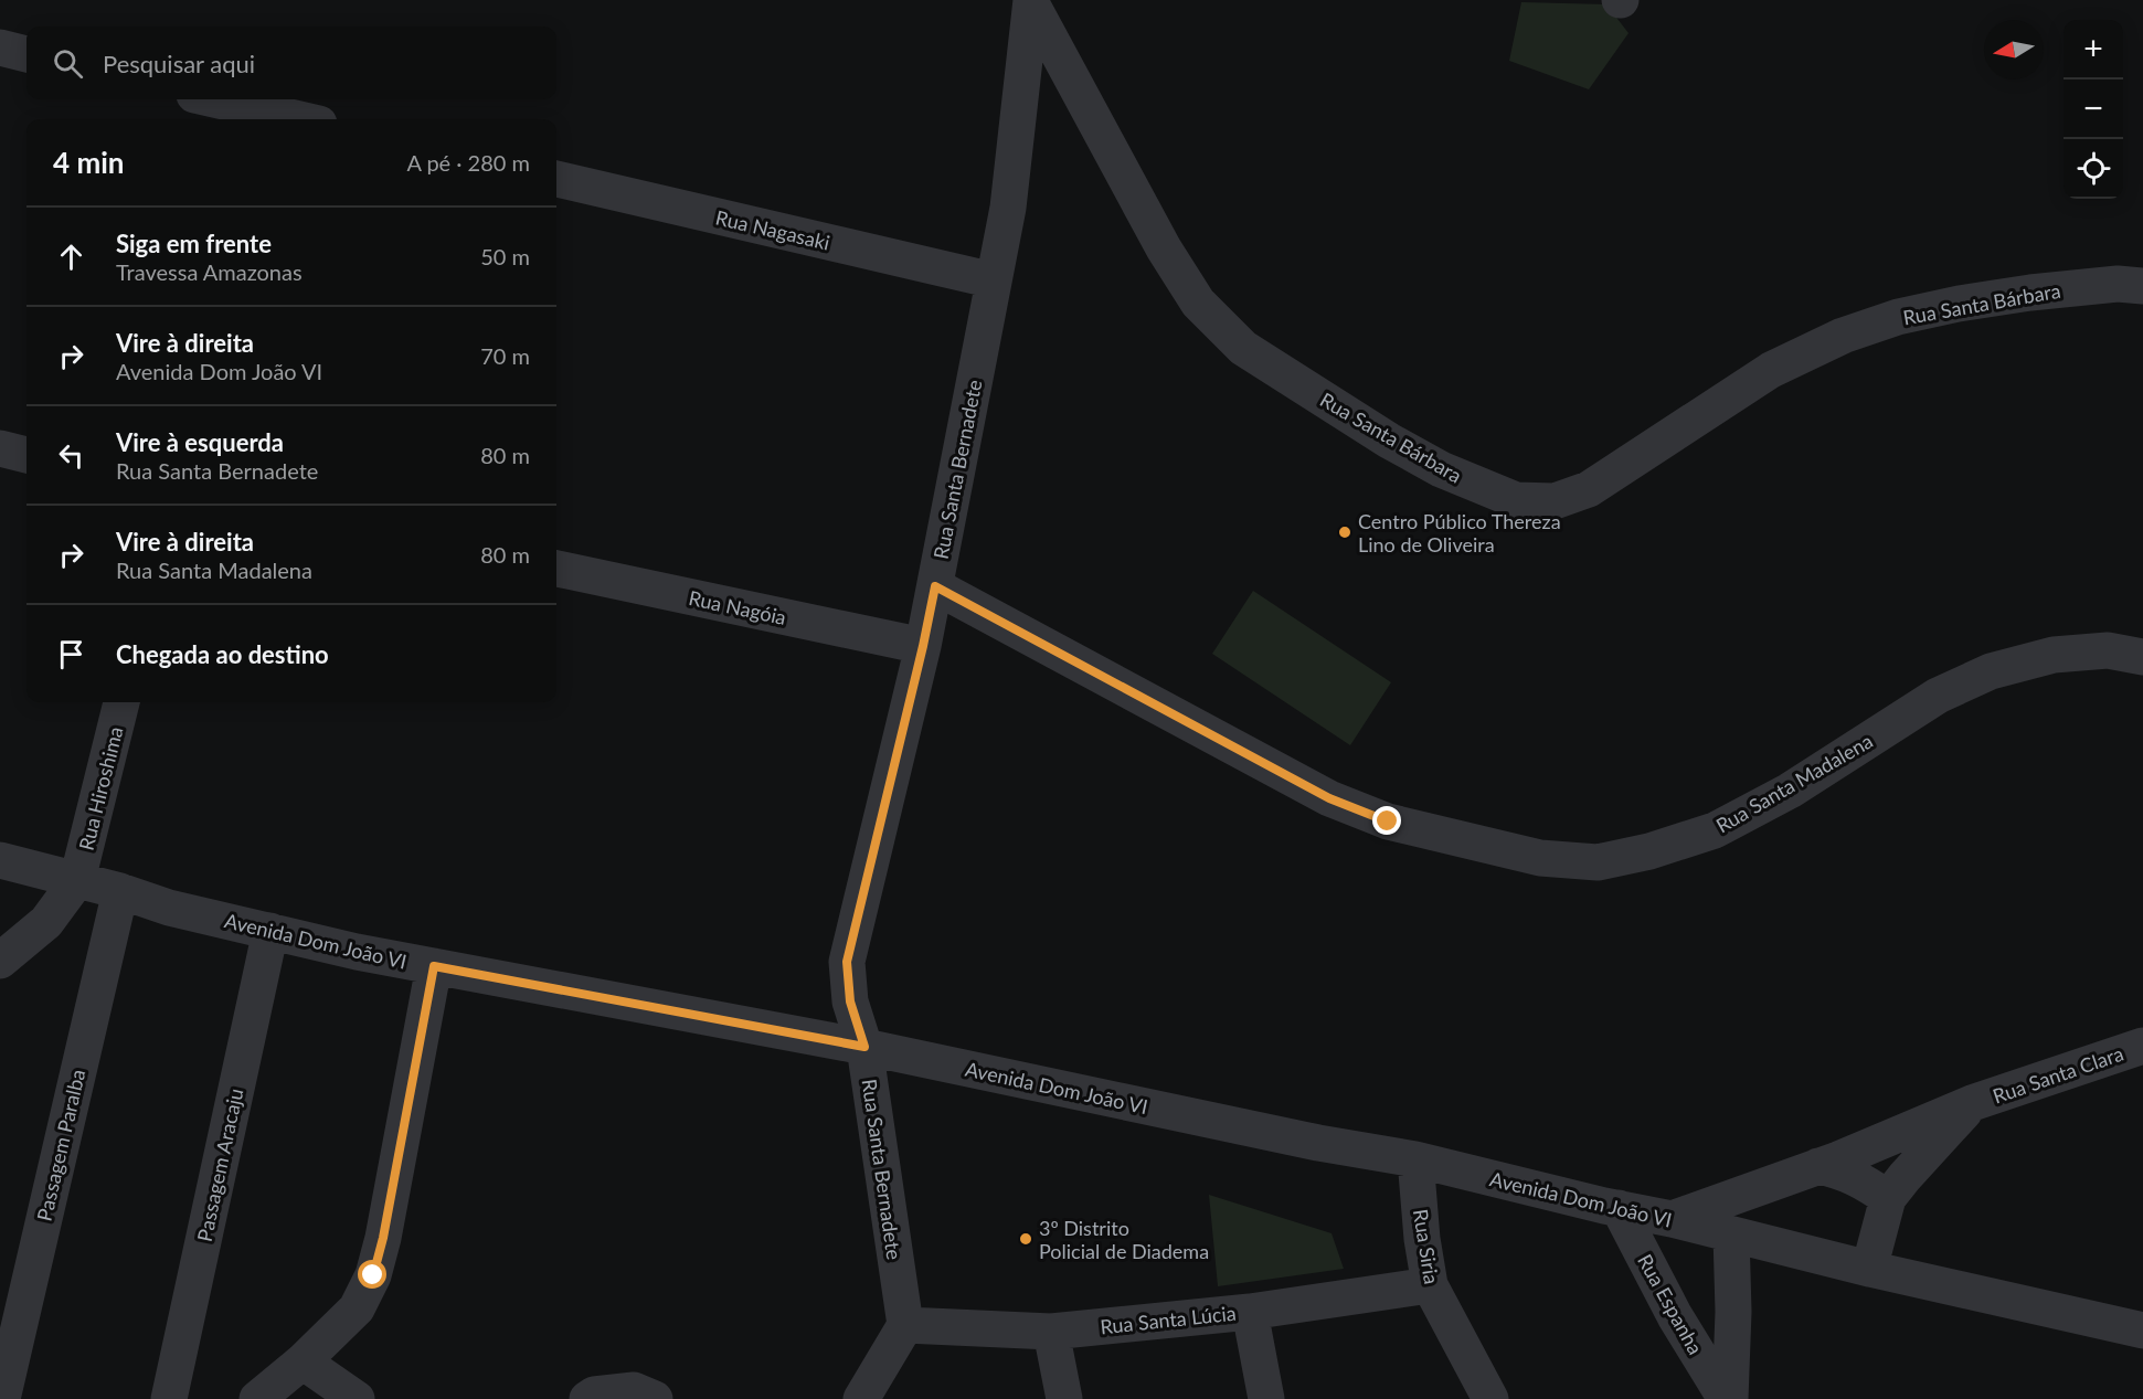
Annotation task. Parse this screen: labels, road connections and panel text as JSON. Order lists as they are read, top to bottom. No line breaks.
{"streets":{"street":["Rua Nagasaki","Rua Santa Bárbara","Rua Santa Bernadete","Rua Nagóia","Rua Santa Madalena","Rua Hiroshima","Avenida Dom João VI","Rua Santa Clara","Passagem Paralba","Passagem Aracaju","Rua Siria","Rua Espanha","Rua Santa Lúcia"]},"crossings":[["Rua Nagasaki","Rua Santa Bernadete"],["Rua Santa Bárbara","Rua Santa Bernadete"],["Rua Santa Bernadete","Rua Nagóia"],["Rua Santa Bernadete","Rua Santa Madalena"],["Rua Santa Bernadete","Avenida Dom João VI"],["Rua Santa Bernadete","Rua Santa Lúcia"],["Rua Hiroshima","Avenida Dom João VI"],["Avenida Dom João VI","Rua Santa Clara"],["Avenida Dom João VI","Passagem Paralba"],["Avenida Dom João VI","Passagem Aracaju"],["Avenida Dom João VI","Rua Siria"],["Avenida Dom João VI","Rua Espanha"],["Rua Siria","Rua Santa Lúcia"]],"places":["Centro Público Thereza Lino de Oliveira","3º Distrito Policial de Diadema"],"north":"left","page":{"map_buttons":["+","−"],"search":"Pesquisar aqui","heading":["4 min","A pé · 280 m"],"list":[["Siga em frente","Travessa Amazonas","50 m"],["Vire à direita","Avenida Dom João VI","70 m"],["Vire à esquerda","Rua Santa Bernadete","80 m"],["Vire à direita","Rua Santa Madalena","80 m"],"Chegada ao destino"]}}
